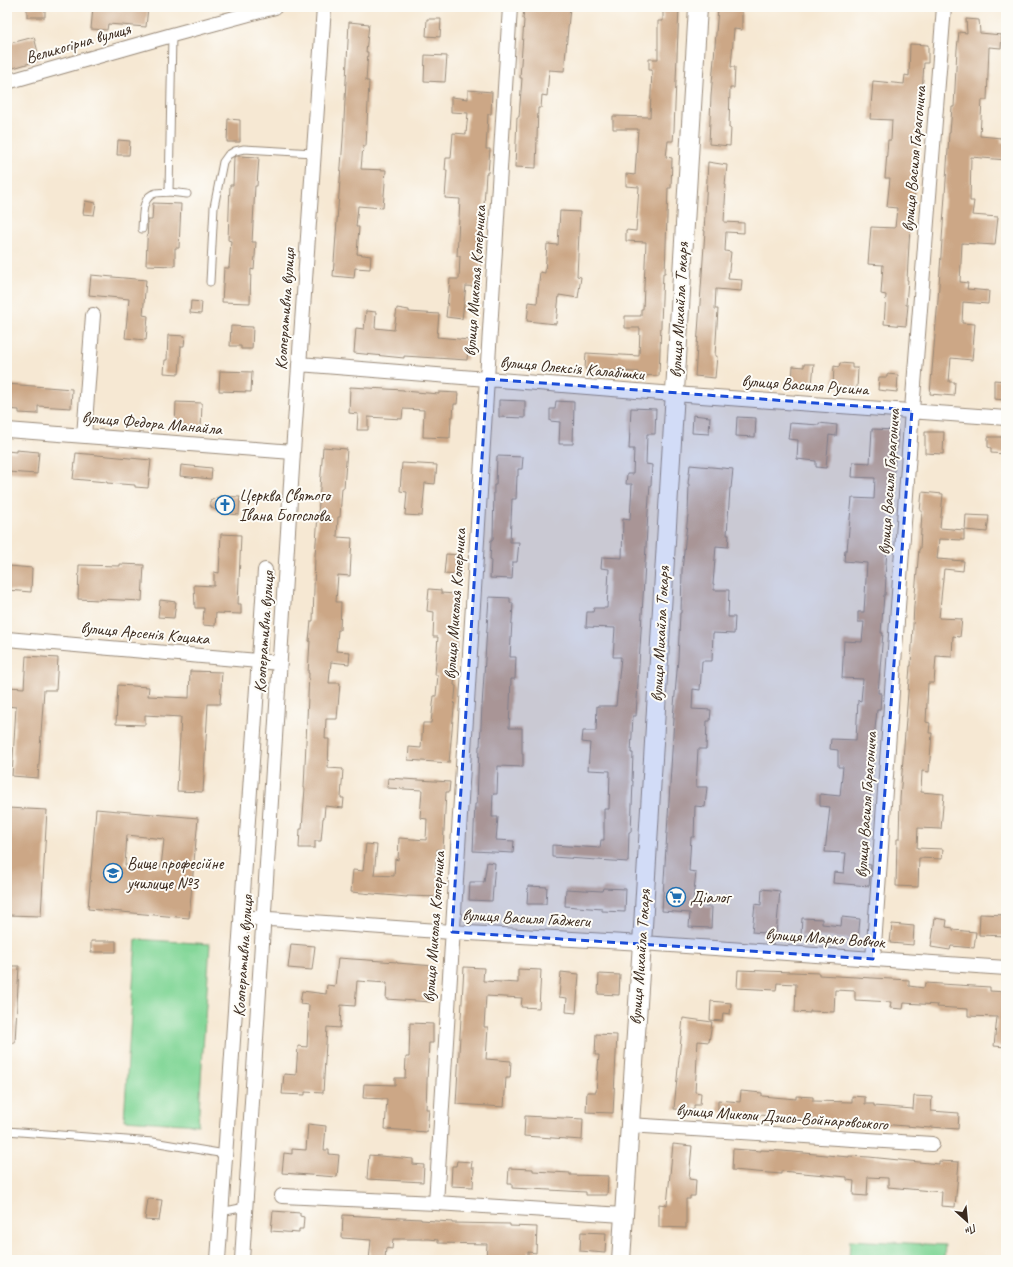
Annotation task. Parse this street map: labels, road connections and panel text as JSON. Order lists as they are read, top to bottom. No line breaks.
{"streets":{"street":["Великогірна вулиця","вулиця Василя Гарагонича","вулиця Миколая Коперника","Кооперативна вулиця","вулиця Михайла Токаря","вулиця Олексія Калабішки","вулиця Василя Русина","вулиця Федора Манайла","вулиця Арсенія Коцака","вулиця Василя Гаджеги","вулиця Марко Вовчок","вулиця Миколи Дзись-Войнаровського"]},"crossings":[["вулиця Василя Гарагонича","вулиця Василя Русина"],["вулиця Василя Гарагонича","вулиця Марко Вовчок"],["вулиця Миколая Коперника","вулиця Олексія Калабішки"],["вулиця Миколая Коперника","вулиця Василя Гаджеги"],["Кооперативна вулиця","вулиця Олексія Калабішки"],["Кооперативна вулиця","вулиця Федора Манайла"],["Кооперативна вулиця","вулиця Арсенія Коцака"],["Кооперативна вулиця","вулиця Василя Гаджеги"],["вулиця Михайла Токаря","вулиця Олексія Калабішки"],["вулиця Михайла Токаря","вулиця Василя Русина"],["вулиця Михайла Токаря","вулиця Василя Гаджеги"],["вулиця Михайла Токаря","вулиця Марко Вовчок"],["вулиця Михайла Токаря","вулиця Миколи Дзись-Войнаровського"],["вулиця Олексія Калабішки","вулиця Василя Русина"],["вулиця Василя Гаджеги","вулиця Марко Вовчок"]],"places":{"church":["Церква Святого Івана Богослова"],"school or university":["Вище професійне училище №3"],"supermarket":["Діалог"]},"north":"bottom right"}
